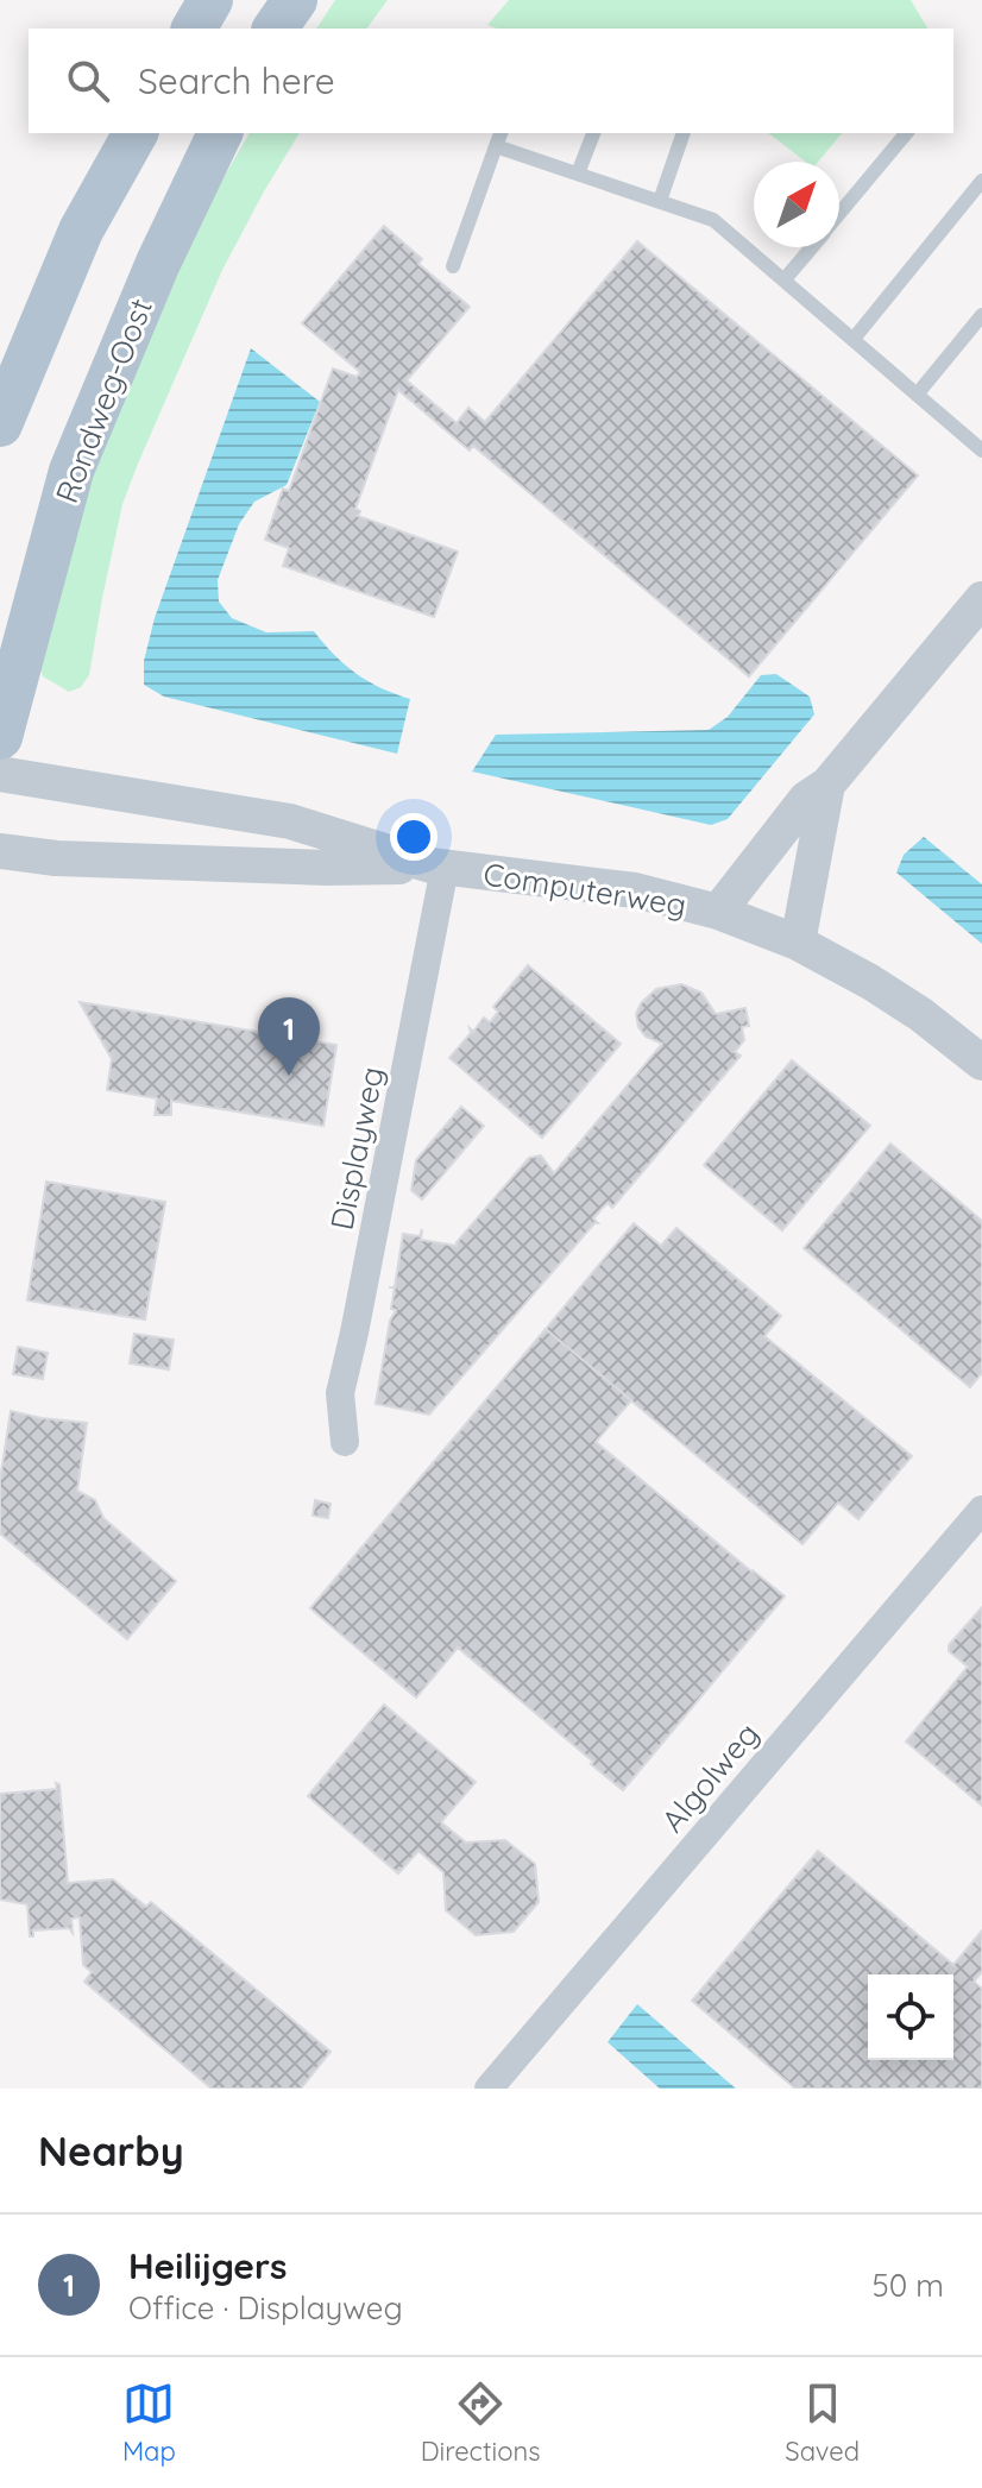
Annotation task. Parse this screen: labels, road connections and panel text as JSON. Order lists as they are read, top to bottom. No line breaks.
{"streets":{"main road":["Rondweg-Oost"],"street":["Computerweg","Displayweg","Algolweg"]},"crossings":[["Computerweg","Displayweg"]],"north":"top right","page":{"search":"Search here","pins":"1","heading":"Nearby","list":[{"mark":"1","name":"Heilijgers","note":"Office · Displayweg","value":"50 m"}],"nav":["Map","Directions","Saved"]}}
